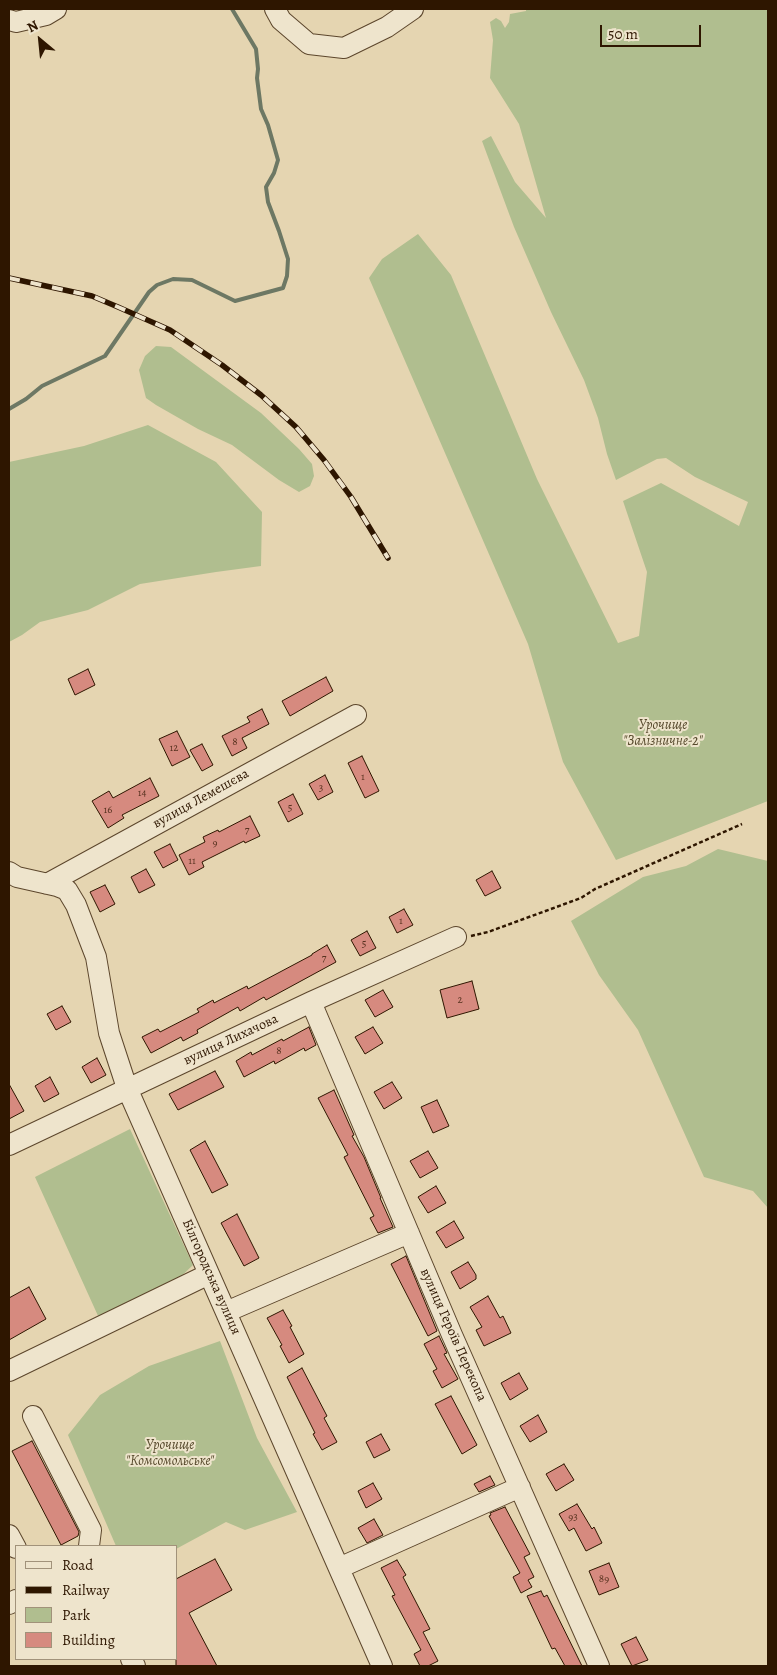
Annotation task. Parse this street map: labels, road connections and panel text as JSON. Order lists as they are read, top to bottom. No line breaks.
{"streets":{"street":["вулиця Лемешєва","вулиця Лихачова","Білгородська вулиця","вулиця Героїв Перекопа"]},"crossings":[["вулиця Лемешєва","Білгородська вулиця"],["вулиця Лихачова","Білгородська вулиця"],["вулиця Лихачова","вулиця Героїв Перекопа"]],"parks":["Урочище \"Залізничне-2\"","Урочище \"Комсомольське\""],"house_numbers":["8","12","1","3","14","5","16","7","9","11","1","5","7","2","8","93","89"],"legend":["Road","Railway","Park","Building"],"scale_bar":"50 m","north":"top left"}
